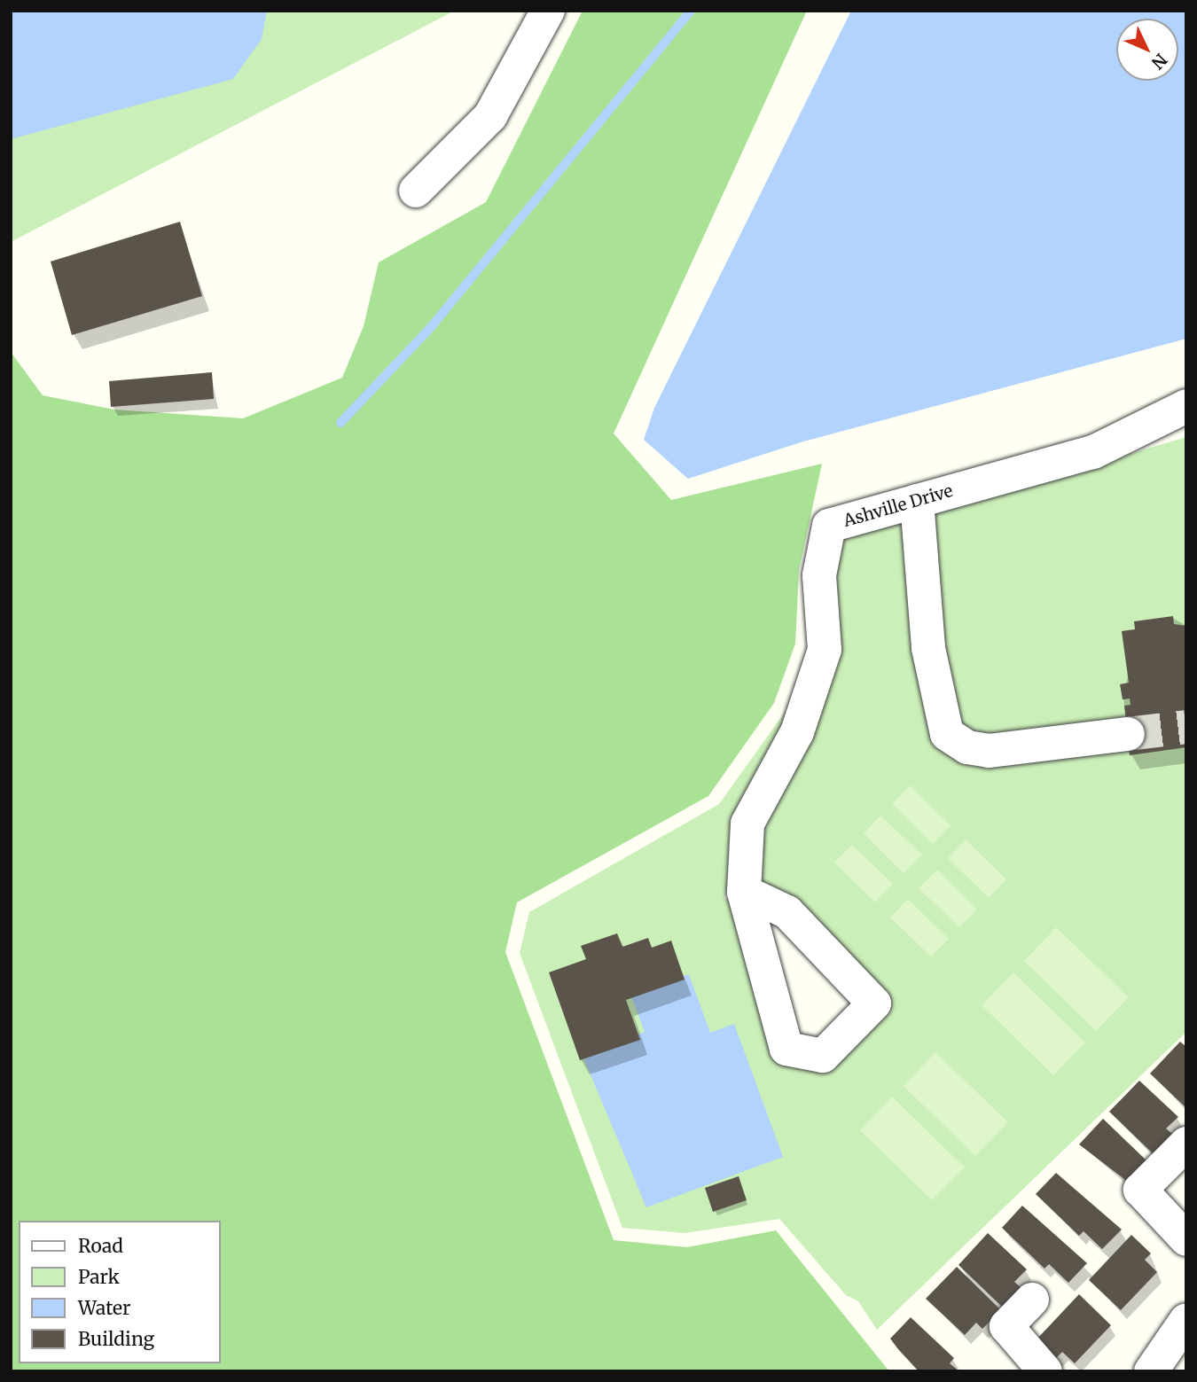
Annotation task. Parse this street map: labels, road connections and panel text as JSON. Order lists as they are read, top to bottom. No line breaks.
{"streets":{"street":["Ashville Drive"]},"legend":["Road","Park","Water","Building"],"north":"bottom right"}
